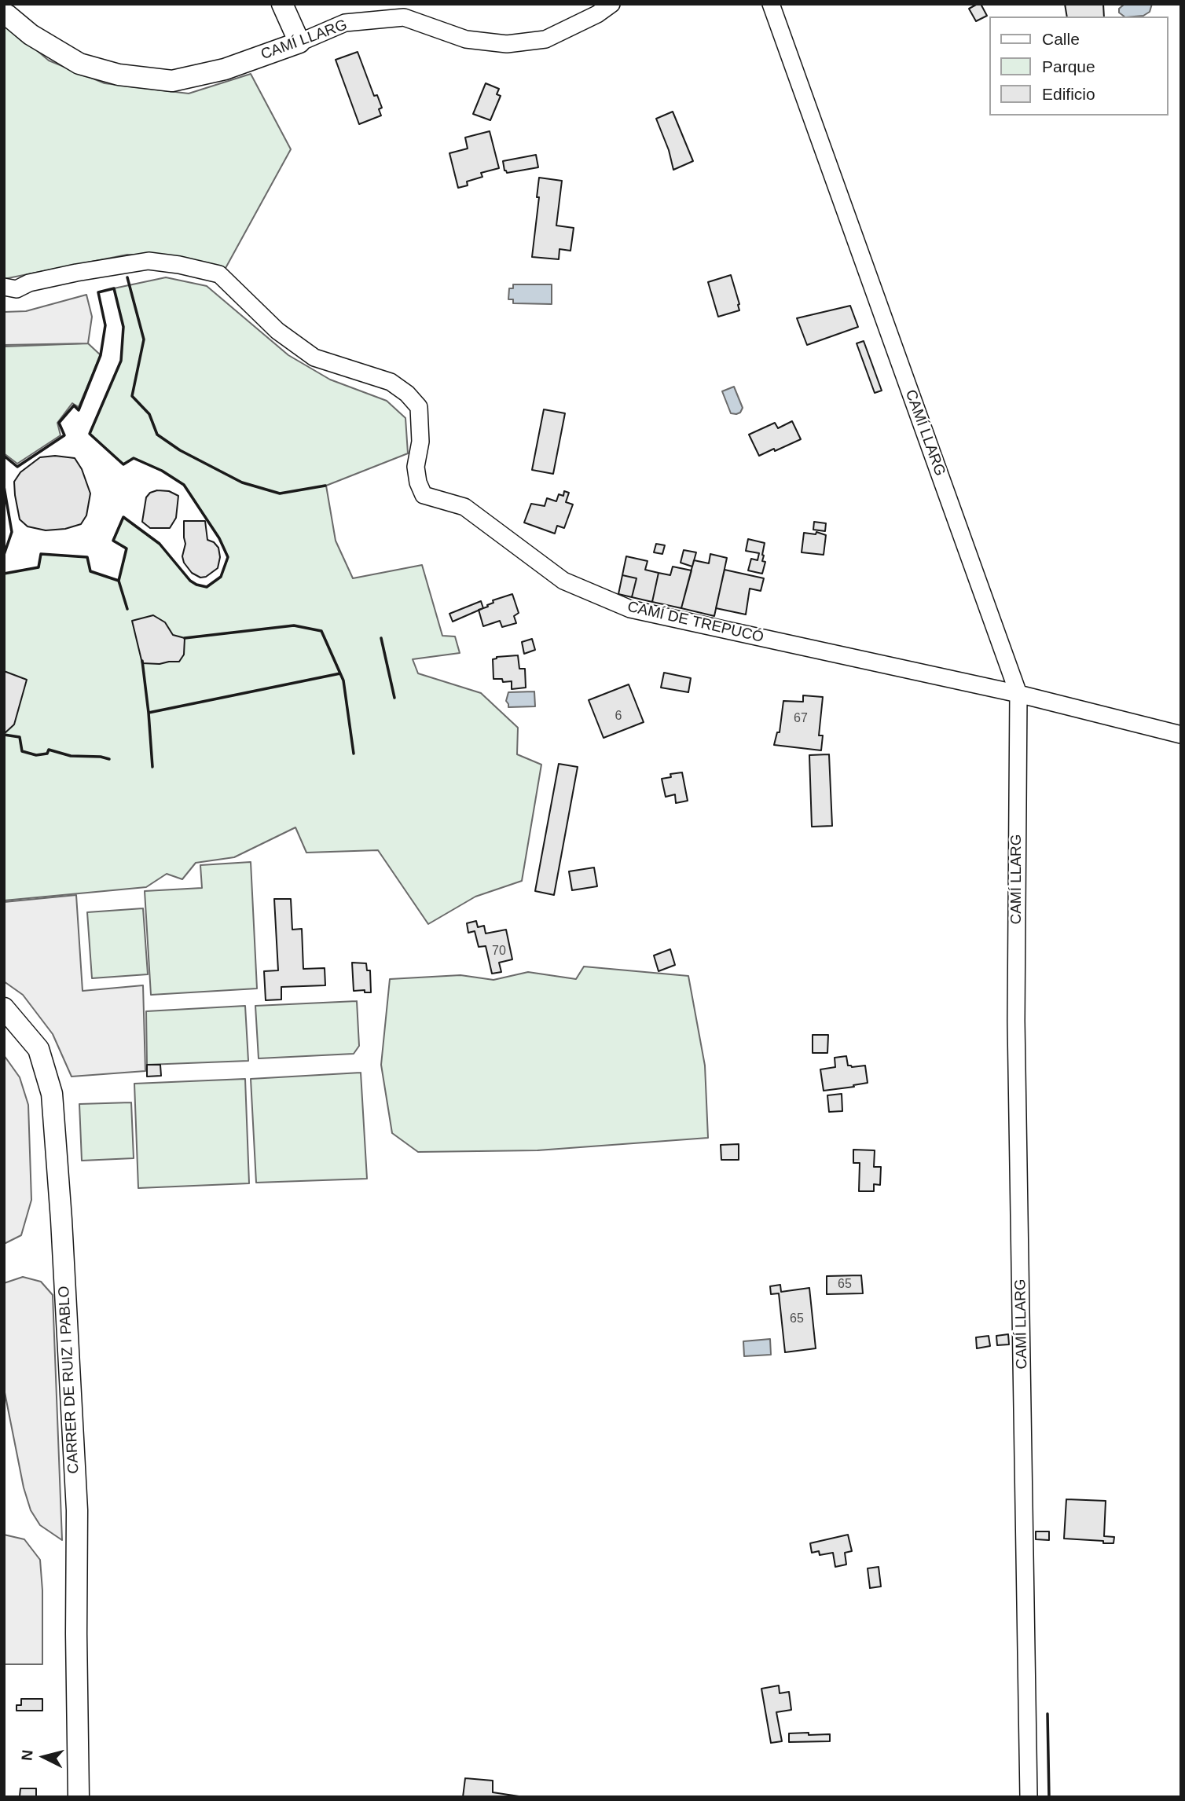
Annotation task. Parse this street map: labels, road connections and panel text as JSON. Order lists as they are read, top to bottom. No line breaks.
{"streets":{"street":["CAMÍ LLARG","CAMÍ DE TREPUCÓ","CARRER DE RUIZ I PABLO"]},"crossings":[["CAMÍ LLARG","CAMÍ DE TREPUCÓ"]],"house_numbers":["6","67","70","65","65"],"legend":["Calle","Parque","Edificio"],"north":"left"}
